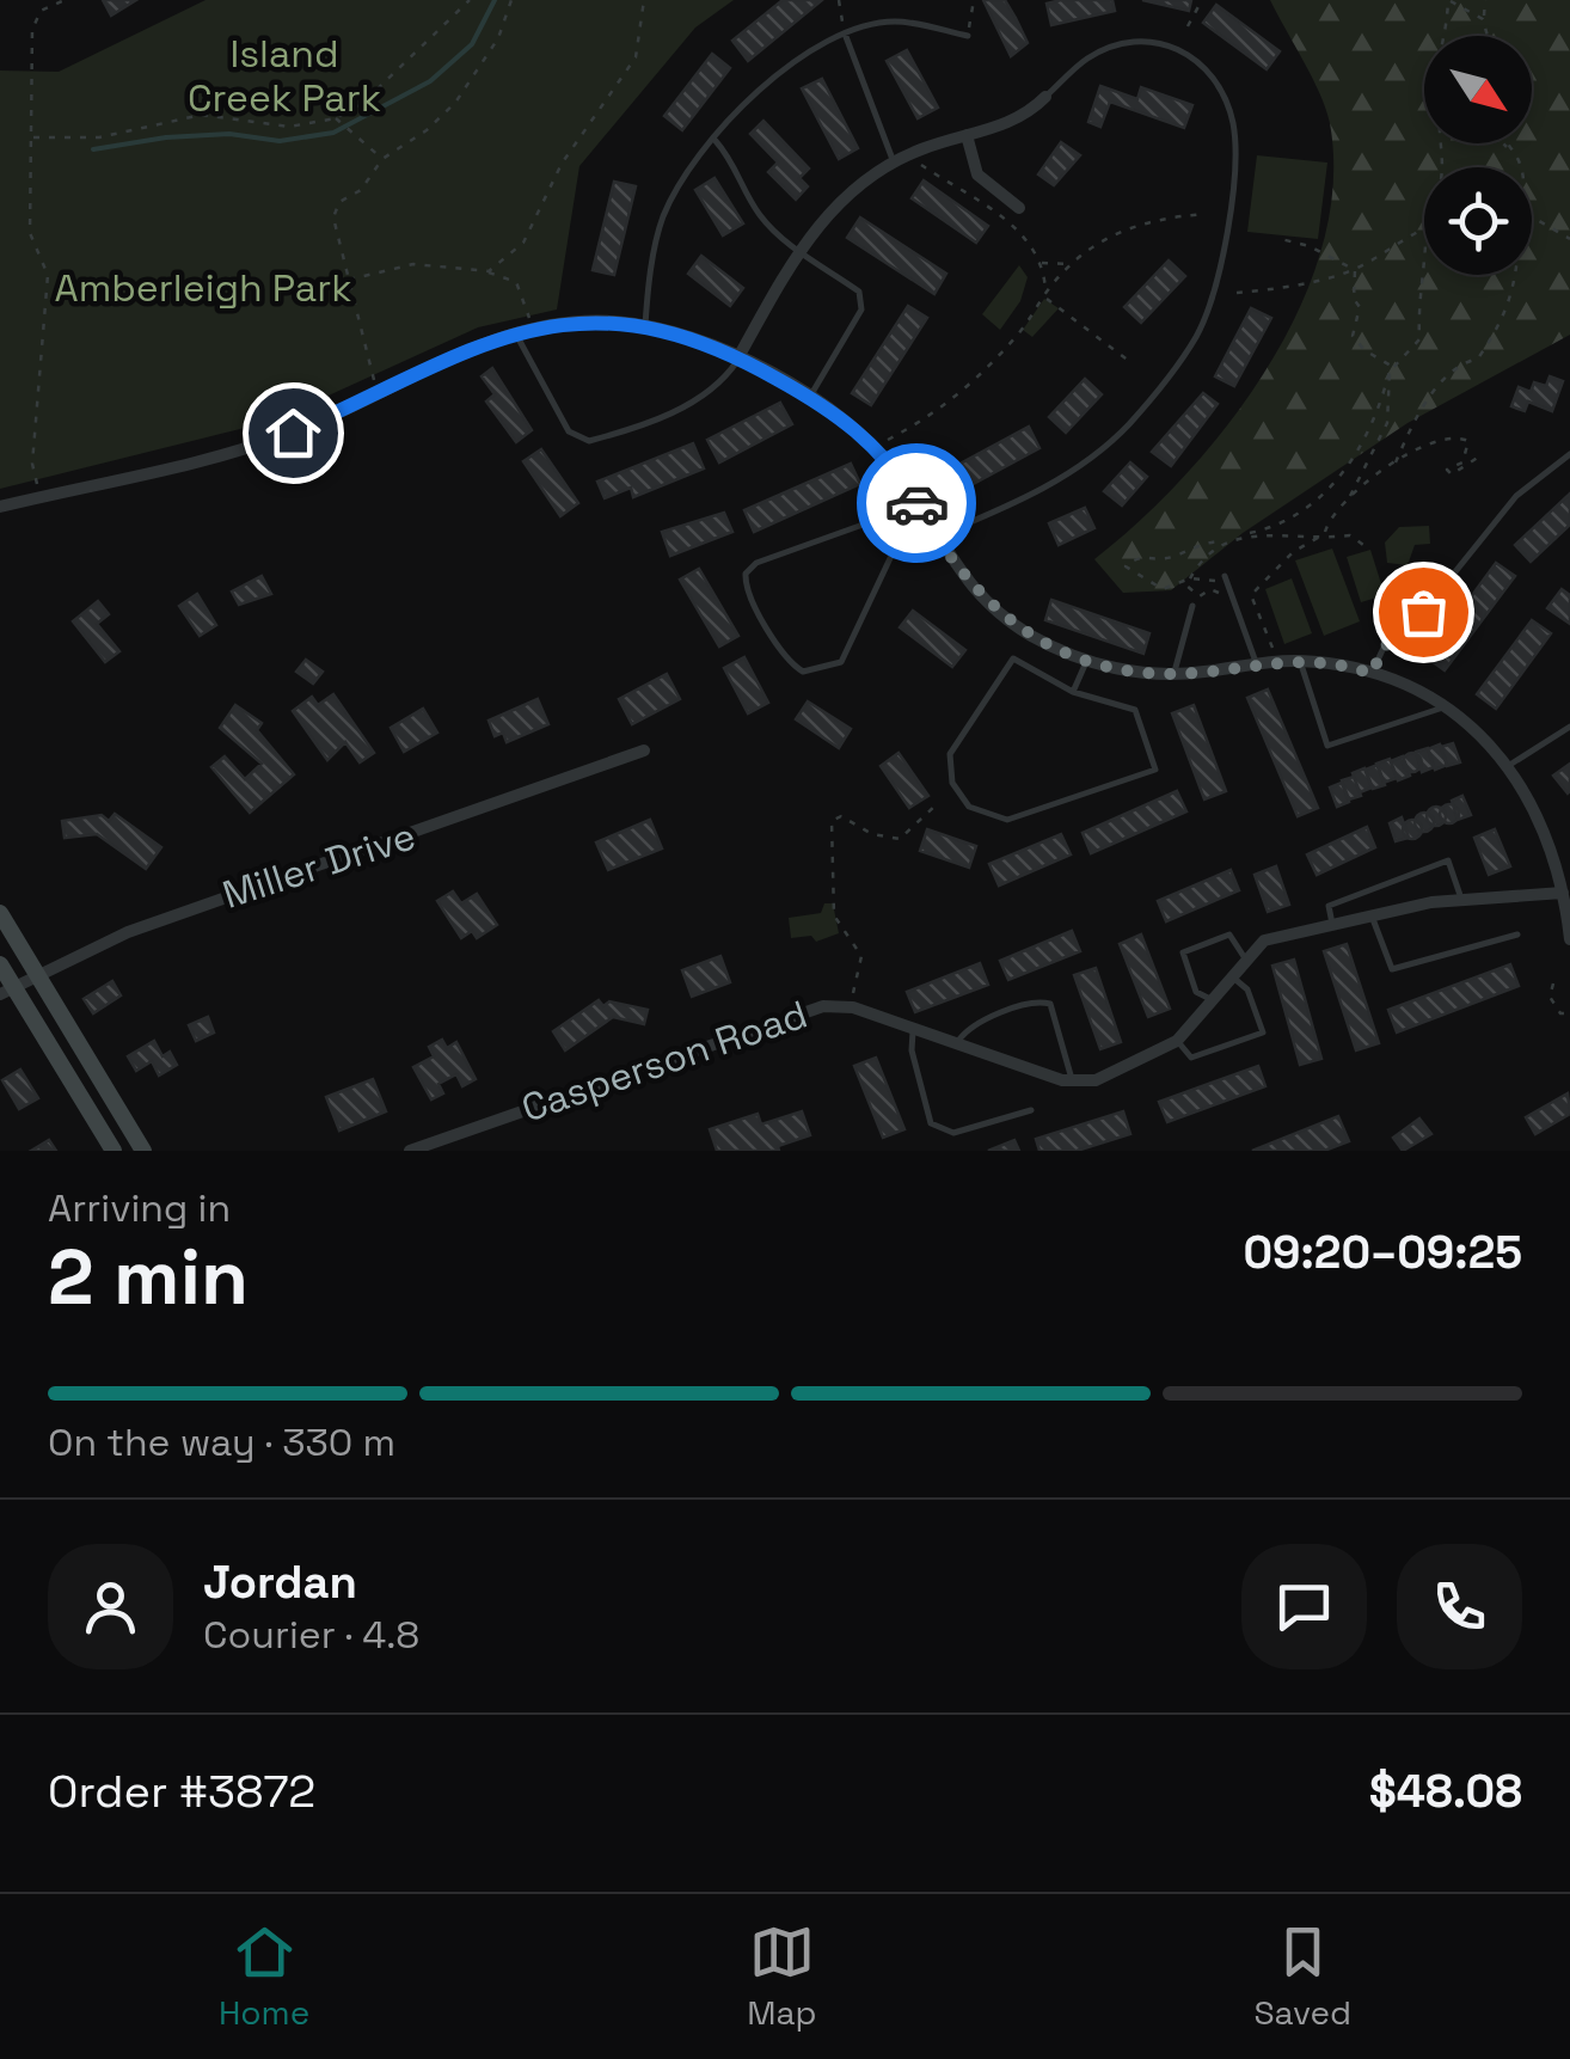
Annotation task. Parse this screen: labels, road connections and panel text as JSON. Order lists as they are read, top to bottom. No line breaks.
{"streets":{"street":["Miller Drive","Casperson Road"]},"parks":["Island Creek Park","Amberleigh Park"],"north":"bottom right","page":{"heading":["2 min","Arriving in","09:20–09:25"],"panel":["Jordan","Courier · 4.8","Order #3872","$48.08"],"bar":"On the way · 330 m","tabs":["Home","Map","Saved"]}}
